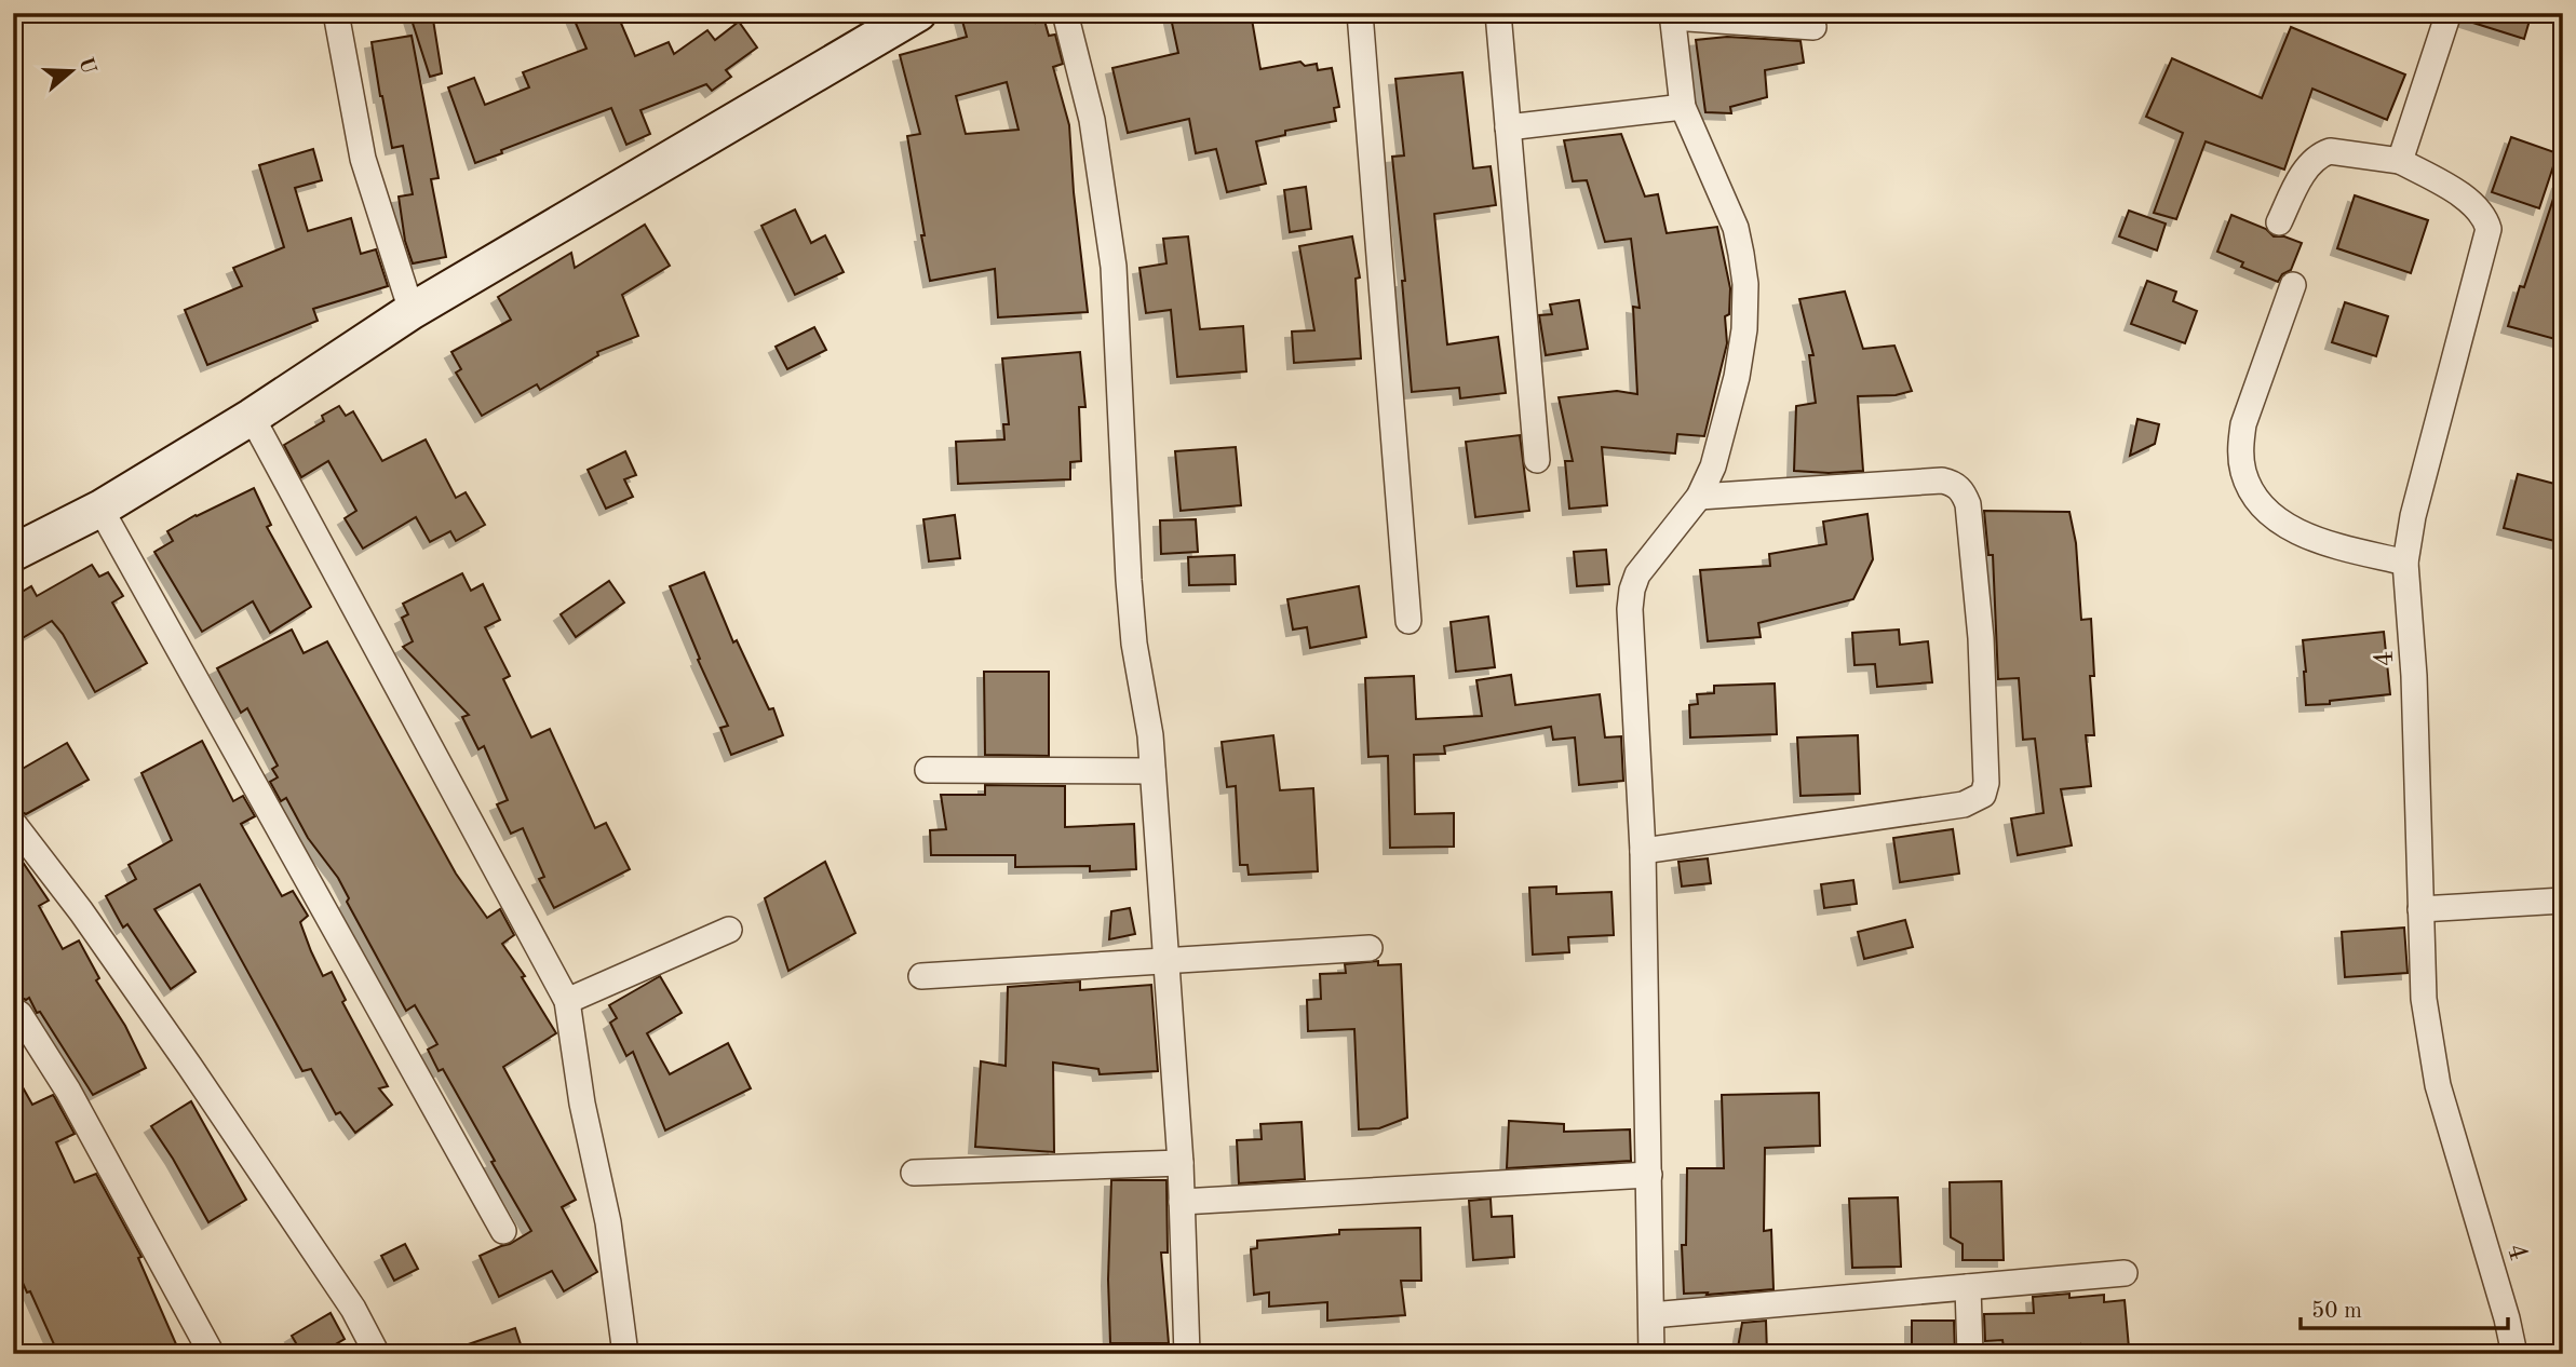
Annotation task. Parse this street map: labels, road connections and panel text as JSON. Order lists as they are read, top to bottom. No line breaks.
{"streets":{"street":["4"]},"scale_bar":"50 m","north":"right"}
